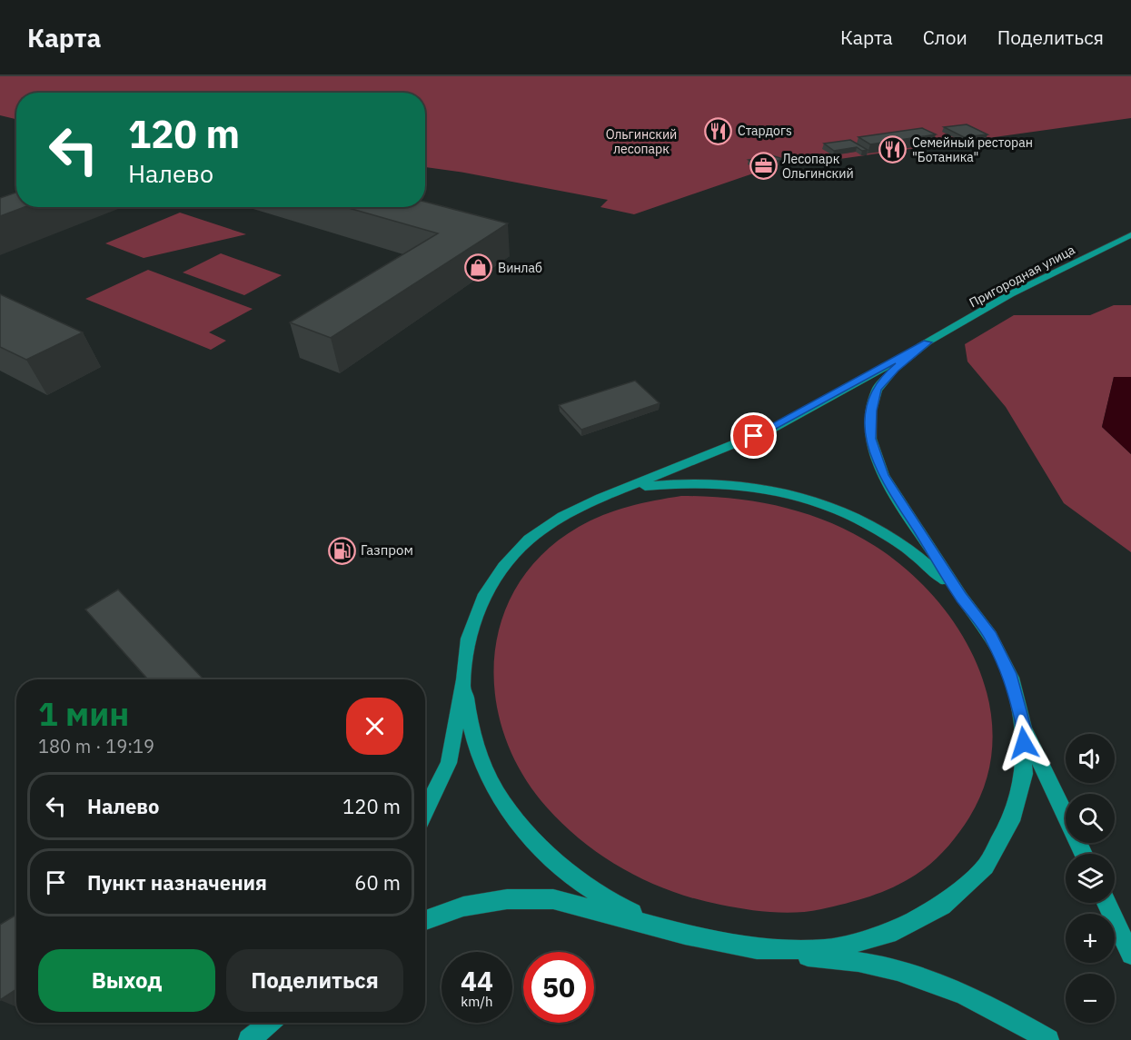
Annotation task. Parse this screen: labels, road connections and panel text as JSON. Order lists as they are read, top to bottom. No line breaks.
{"streets":{"main road":["Пригородная улица"]},"parks":["Ольгинский лесопарк"],"places":{"restaurant":["Стардогs","Семейный ресторан \"Ботаника\""],"office":["Лесопарк Ольгинский"],"shop":["Винлаб"],"fuel station":["Газпром"]},"page":{"header":"Карта","nav":["Карта","Слои","Поделиться"],"turn":["120 m","Налево"],"heading":["1 мин","180 m · 19:19"],"map_buttons":["+","−"],"list":[{"name":"Налево","value":"120 m"},{"name":"Пункт назначения","value":"60 m"}],"buttons":["Выход","Поделиться"],"speed":"44 km/h","limit":"50"}}
